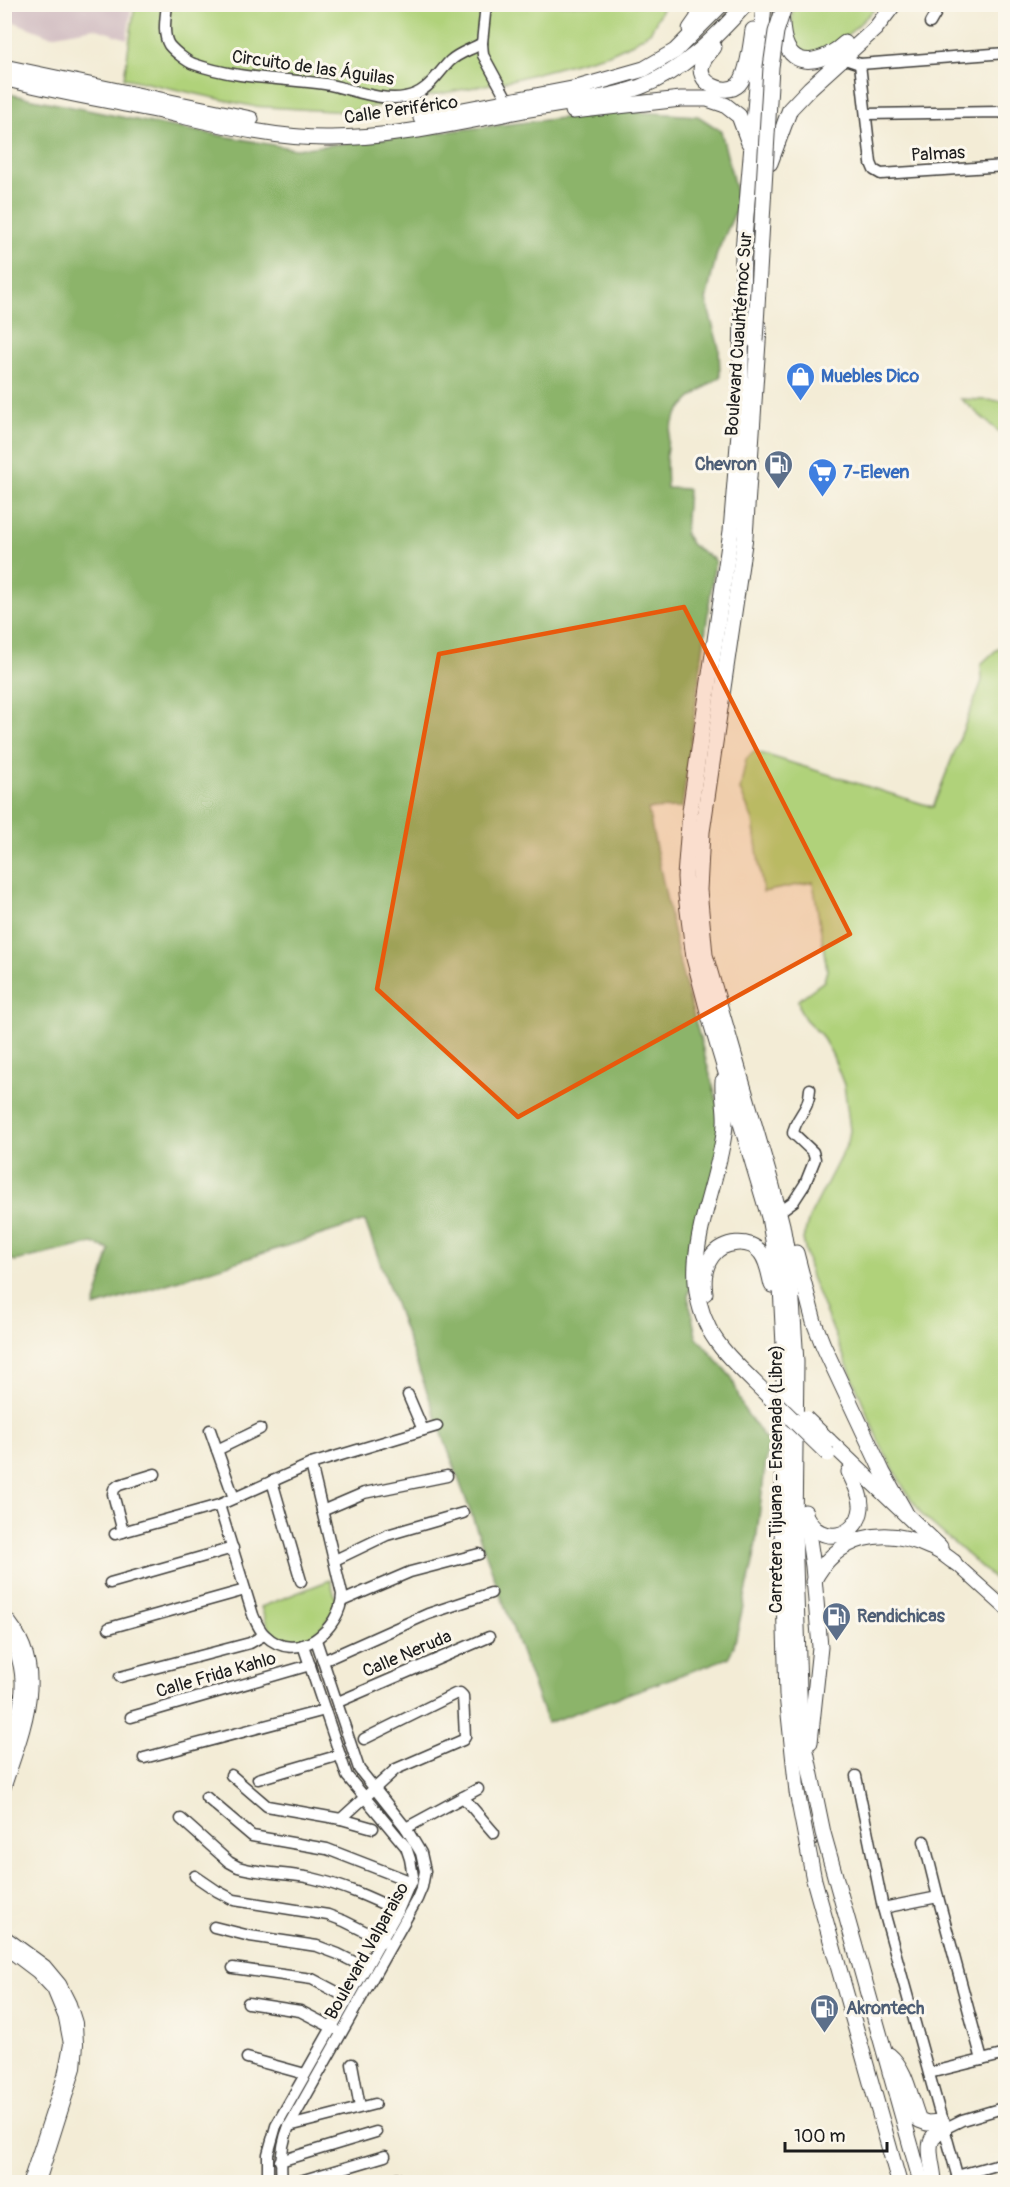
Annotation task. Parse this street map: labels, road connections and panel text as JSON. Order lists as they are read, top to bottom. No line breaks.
{"streets":{"highway":["Calle Periférico","Boulevard Cuauhtémoc Sur","Carretera Tijuana - Ensenada (Libre)"],"street":["Circuito de las Águilas","Palmas","Calle Neruda","Calle Frida Kahlo","Boulevard Valparaiso"]},"crossings":[["Boulevard Cuauhtémoc Sur","Carretera Tijuana - Ensenada (Libre)"],["Calle Neruda","Boulevard Valparaiso"],["Calle Frida Kahlo","Boulevard Valparaiso"]],"places":{"shop":["Muebles Dico"],"fuel station":["Chevron","Rendichicas","Akrontech"],"supermarket":["7-Eleven"]},"scale_bar":"100 m"}
